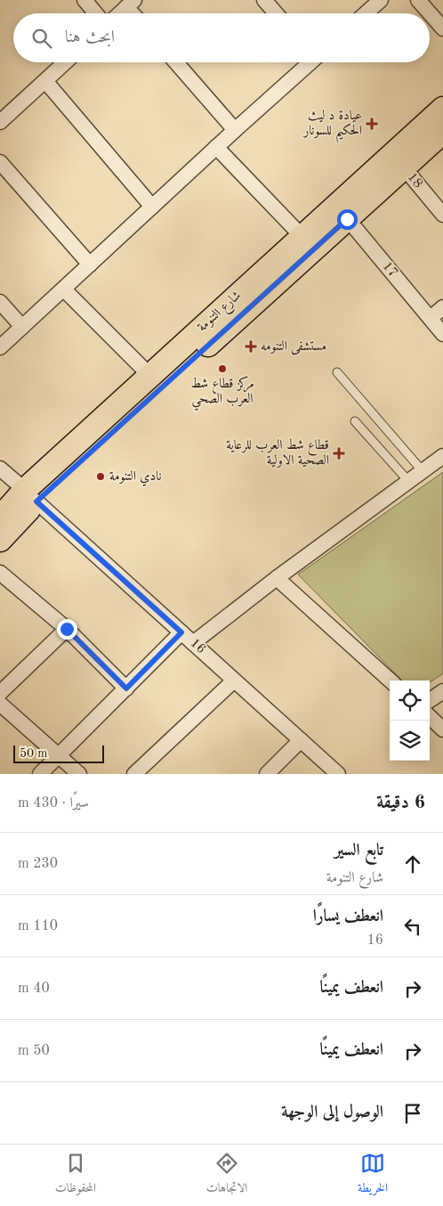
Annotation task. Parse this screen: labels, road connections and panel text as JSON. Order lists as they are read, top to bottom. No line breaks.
{"streets":{"main road":["شارع التنومة"],"street":["18","17","16"]},"crossings":[["18","شارع التنومة"],["17","شارع التنومة"],["شارع التنومة","16"]],"places":{"health":["عيادة د ليث الحكيم للسونار","مستشفى التنومه","قطاع شط العرب للرعاية الصحية الاولية"],"other":["مركز قطاع شط العرب الصحي","نادي التنومة"]},"scale_bar":"50 m","page":{"search":"ابحث هنا","scale":"50 m","heading":["6 دقيقة","سيرًا · 430 m"],"list":[["تابع السير","شارع التنومة","230 m"],["انعطف يسارًا","16","110 m"],["انعطف يمينًا","40 m"],["انعطف يمينًا","50 m"],"الوصول إلى الوجهة"],"nav":["الخريطة","الاتجاهات","المحفوظات"]}}
